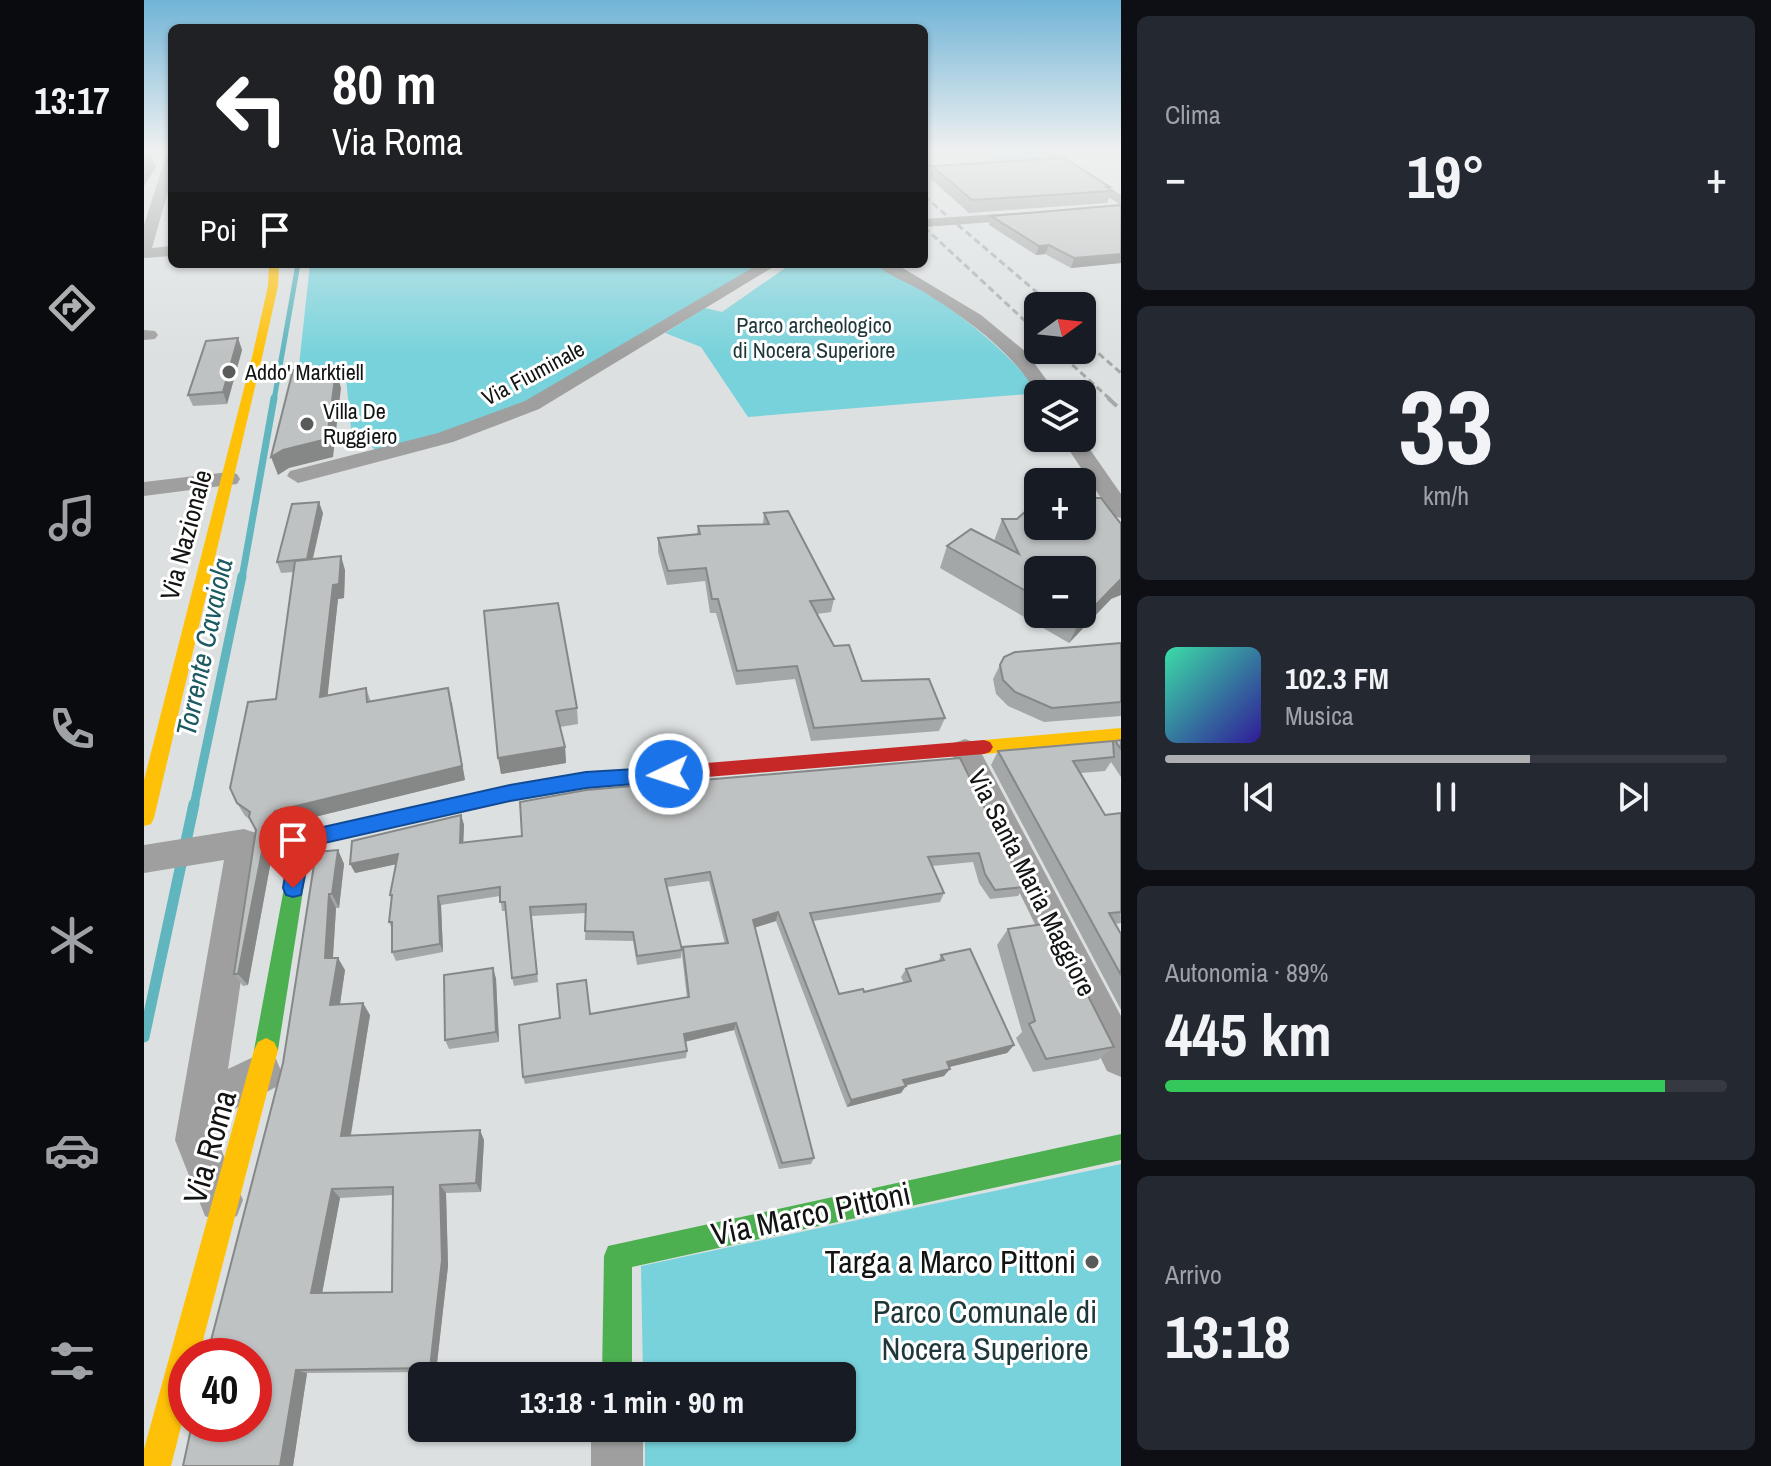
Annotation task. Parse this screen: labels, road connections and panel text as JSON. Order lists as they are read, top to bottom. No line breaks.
{"streets":{"street":["Via Fiuminale","Via Nazionale","Via Santa Maria Maggiore","Via Roma","Via Marco Pittoni"]},"crossings":[["Via Santa Maria Maggiore","Via Roma"]],"water":["Torrente Cavaiola"],"parks":["Parco archeologico di Nocera Superiore","Parco Comunale di Nocera Superiore"],"places":["Addo' Marktiell","Villa De Ruggiero","Targa a Marco Pittoni"],"north":"right","page":{"tabs":"13:17","tile":["Clima",["33","km/h"],["Autonomia · 89%","445 km"],["Arrivo","13:18"]],"turn":["80 m","Via Roma"],"heat":["−","19°","+"],"then":"Poi","map_buttons":["+","−"],"song":["102.3 FM","Musica"],"limit":"40","trip":"13:18 · 1 min · 90 m"}}
